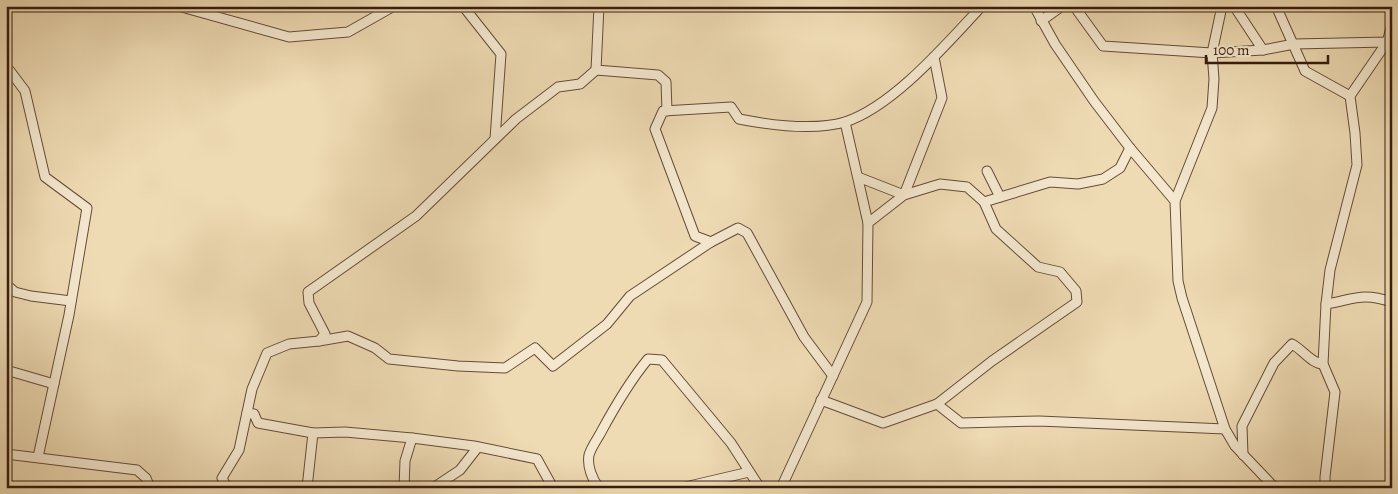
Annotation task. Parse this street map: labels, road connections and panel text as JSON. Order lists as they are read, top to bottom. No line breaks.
{"scale_bar":"100 m"}
